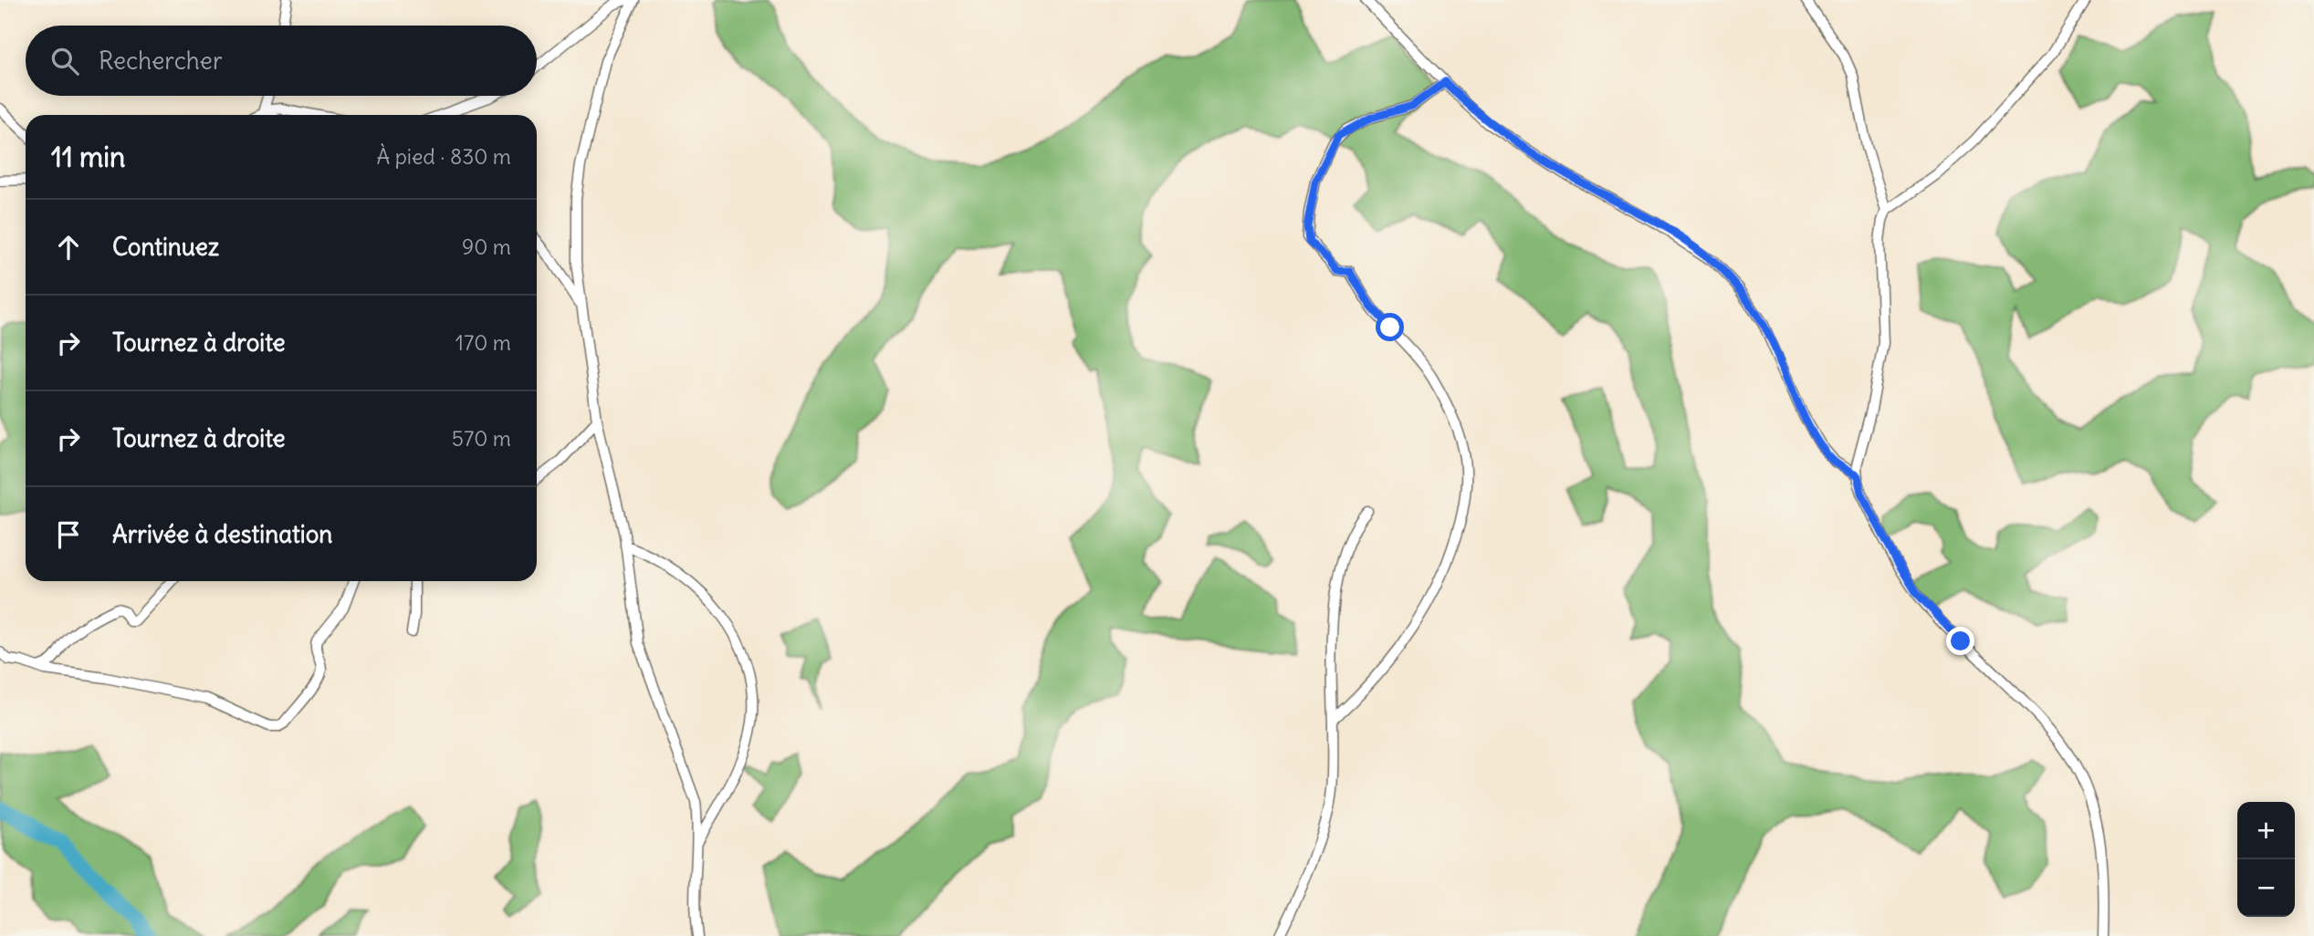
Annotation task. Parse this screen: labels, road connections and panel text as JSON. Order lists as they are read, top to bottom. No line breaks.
{"page":{"search":"Rechercher","heading":["11 min","À pied · 830 m"],"list":[["Continuez","90 m"],["Tournez à droite","170 m"],["Tournez à droite","570 m"],"Arrivée à destination"],"map_buttons":["+","−"]}}
